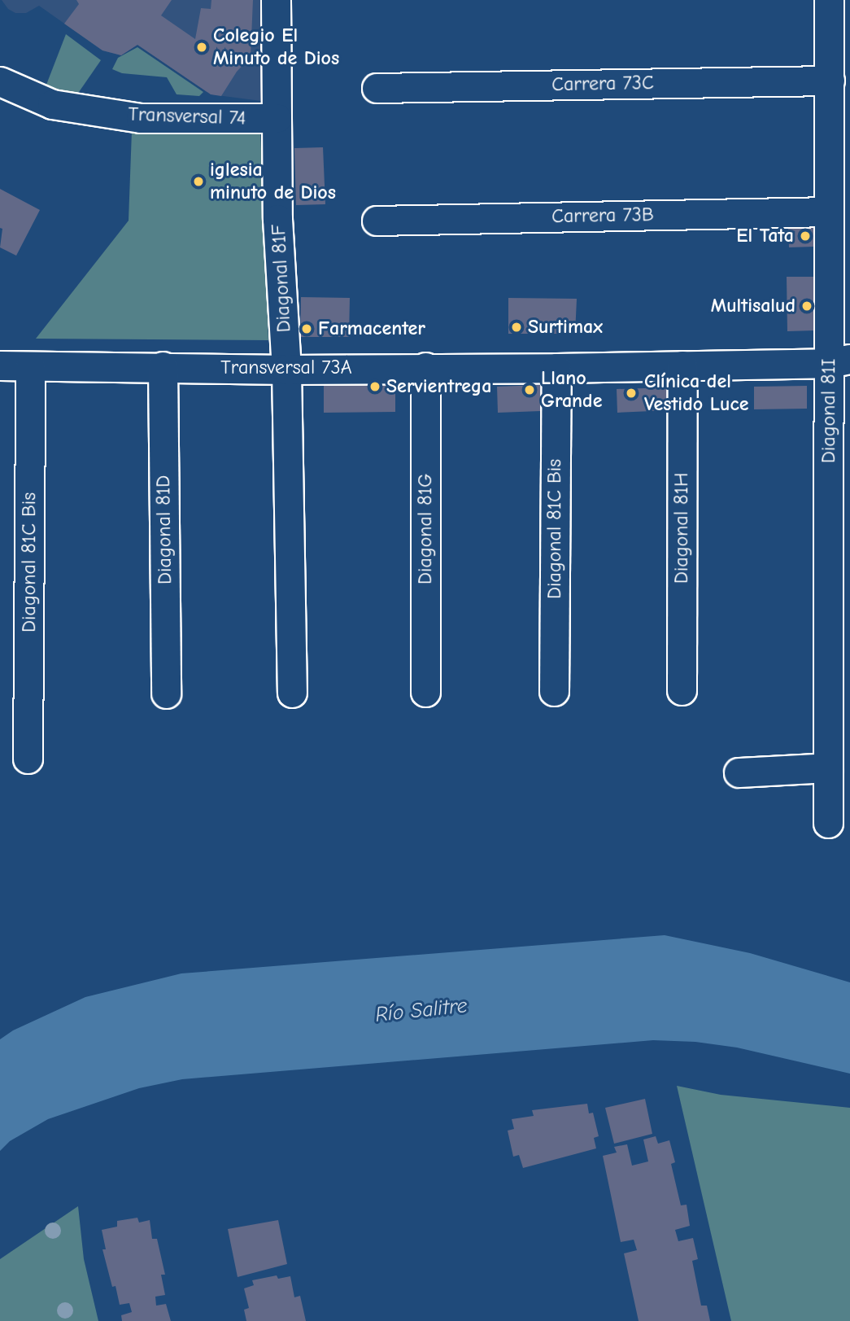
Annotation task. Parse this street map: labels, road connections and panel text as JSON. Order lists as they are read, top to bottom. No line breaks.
{"streets":{"street":["Carrera 73C","Transversal 74","Carrera 73B","Diagonal 81F","Transversal 73A","Diagonal 81I","Diagonal 81H","Diagonal 81G","Diagonal 81C Bis","Diagonal 81D"]},"crossings":[["Carrera 73C","Diagonal 81I"],["Transversal 74","Diagonal 81F"],["Carrera 73B","Diagonal 81I"],["Diagonal 81F","Transversal 73A"],["Transversal 73A","Diagonal 81I"],["Transversal 73A","Diagonal 81H"],["Transversal 73A","Diagonal 81G"],["Transversal 73A","Diagonal 81C Bis"],["Transversal 73A","Diagonal 81D"]],"water":["Río Salitre"],"places":["Colegio El Minuto de Dios","iglesia minuto de Dios","El Tata","Multisalud","Surtimax","Farmacenter","Servientrega","Llano Grande","Clínica del Vestido Luce"]}
